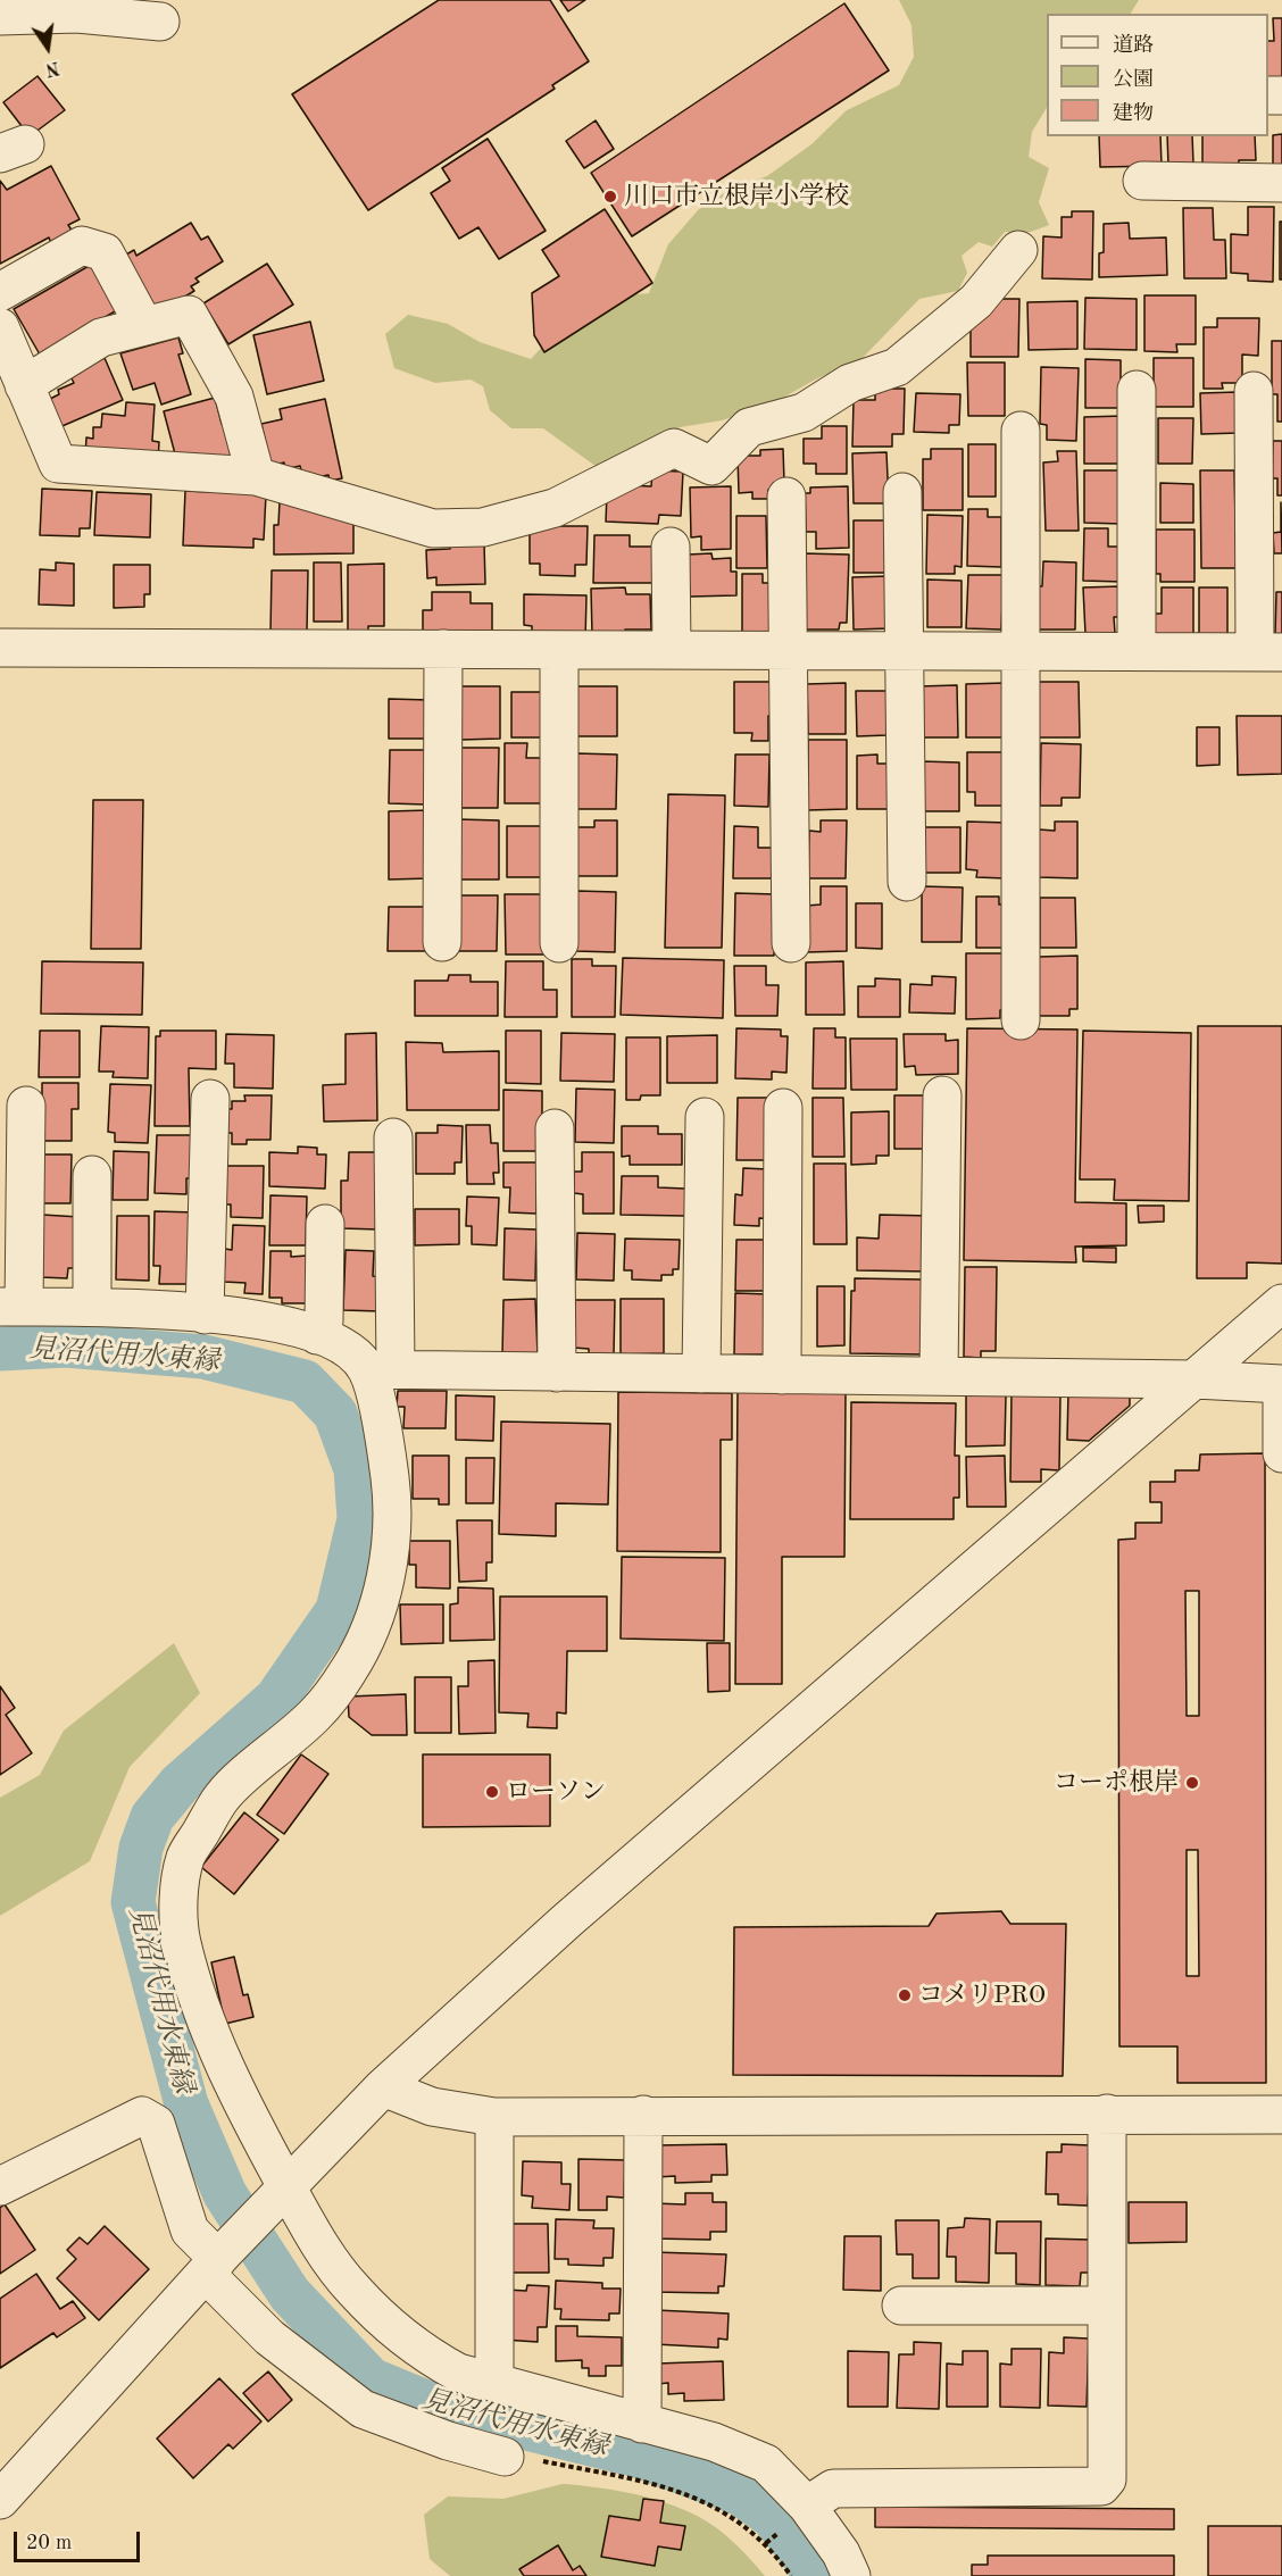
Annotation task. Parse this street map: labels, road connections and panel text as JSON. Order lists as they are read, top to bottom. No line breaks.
{"water":["見沼代用水東縁"],"places":["川口市立根岸小学校","コーポ根岸","ローソン","コメリPRO"],"legend":["道路","公園","建物"],"scale_bar":"20 m","north":"bottom"}
